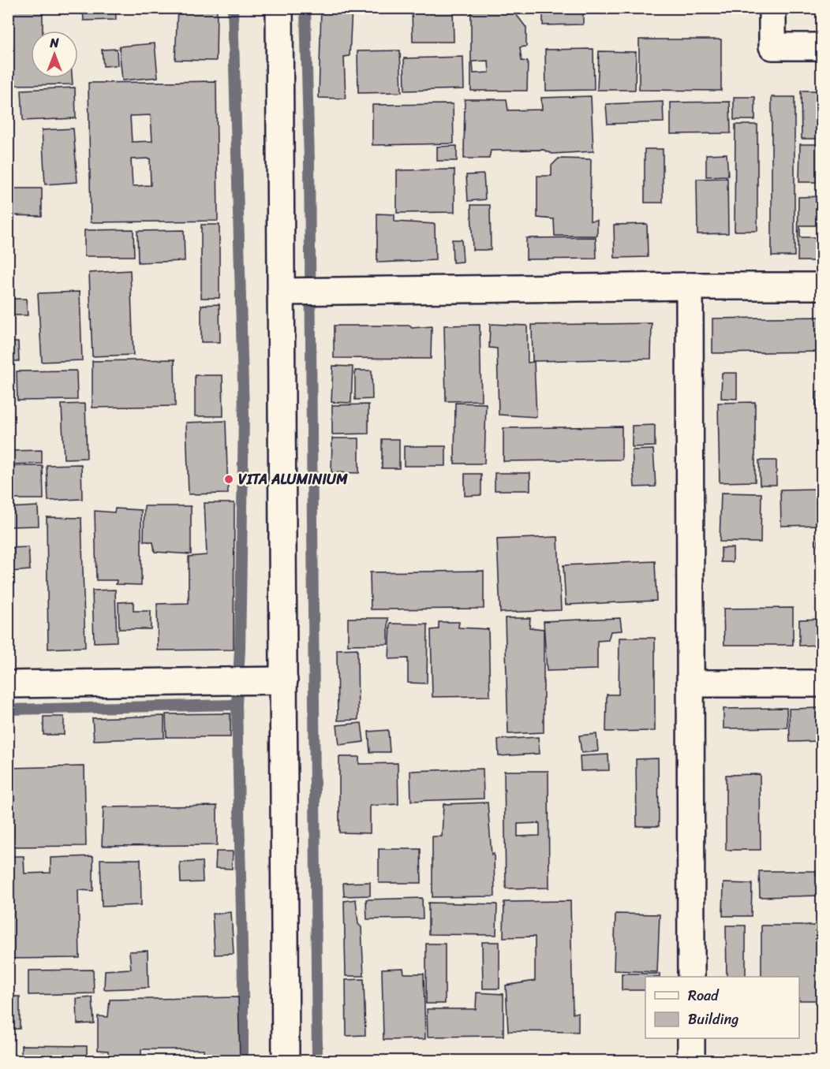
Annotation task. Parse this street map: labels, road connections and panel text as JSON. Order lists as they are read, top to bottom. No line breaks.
{"places":["VITA ALUMINIUM"],"legend":["Road","Building"],"north":"top"}
